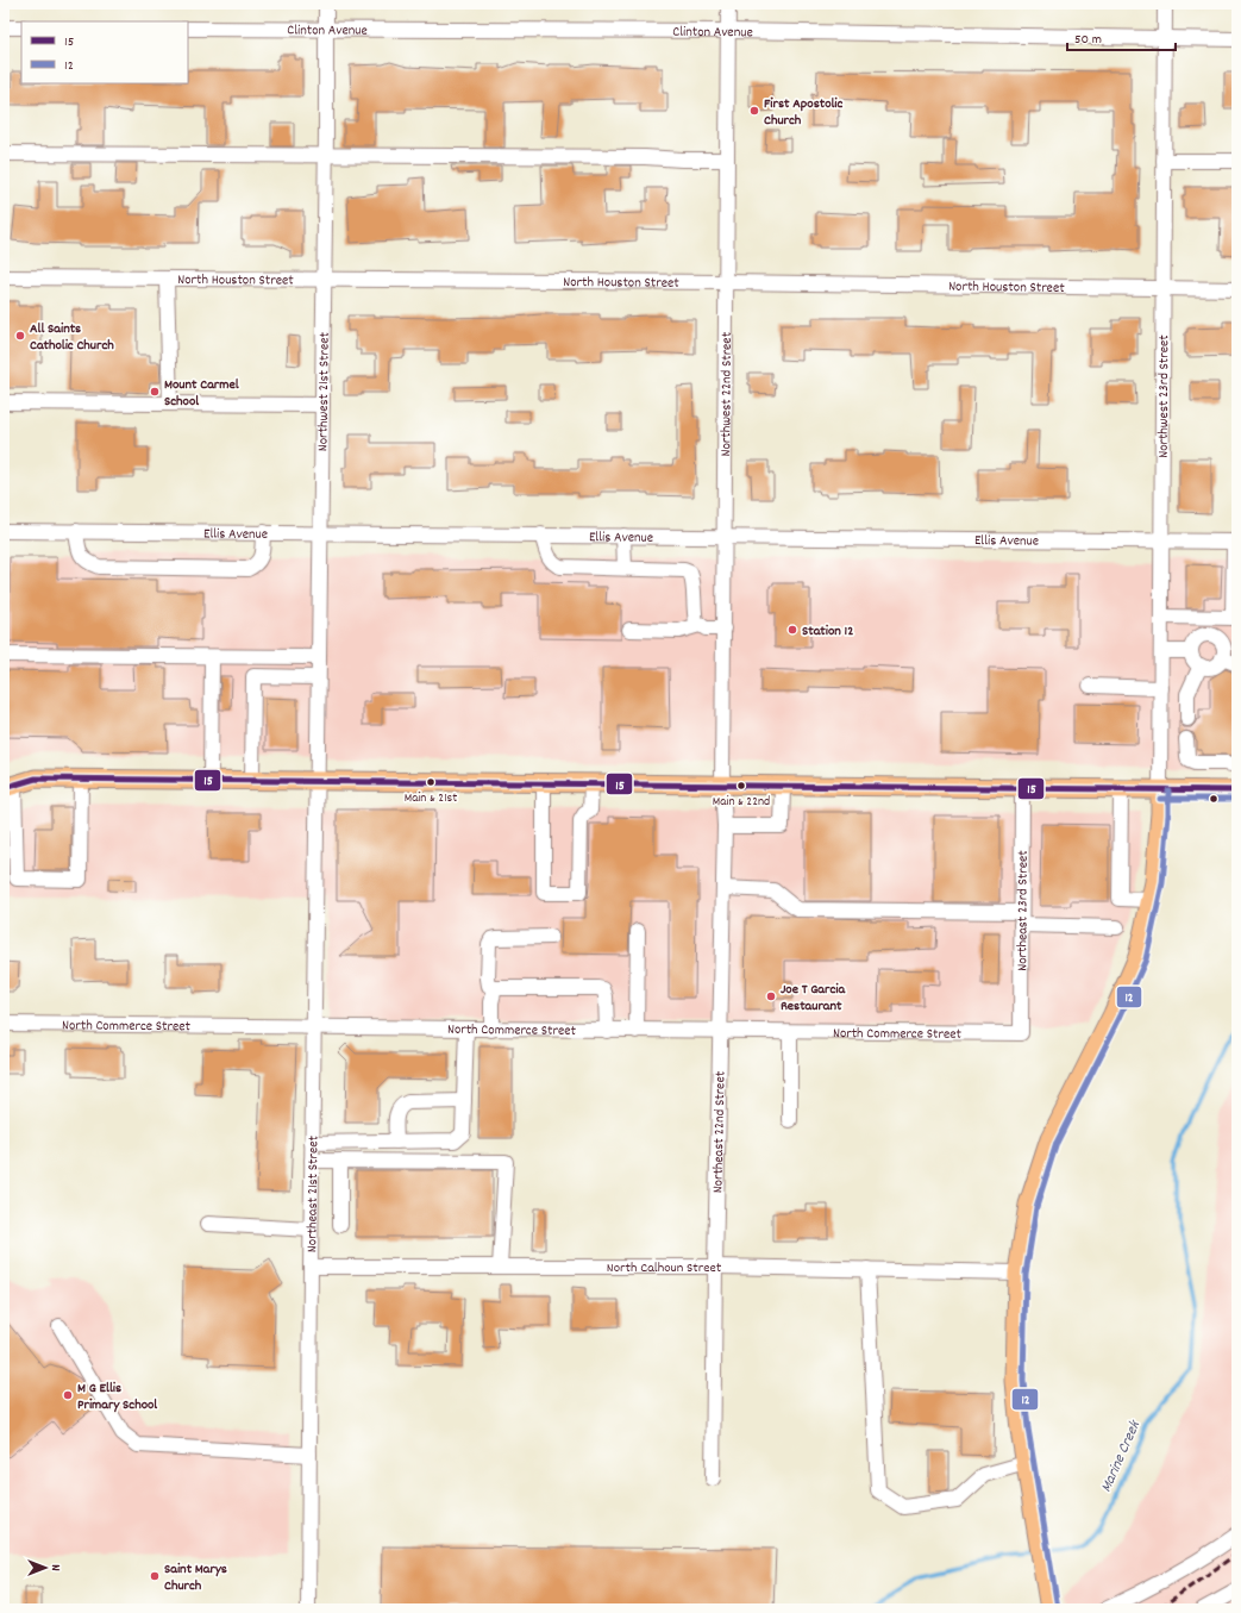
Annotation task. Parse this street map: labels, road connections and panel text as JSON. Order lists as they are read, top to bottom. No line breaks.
{"streets":{"street":["Clinton Avenue","North Houston Street","Northwest 21st Street","Northwest 22nd Street","Northwest 23rd Street","Ellis Avenue","Northeast 23rd Street","North Commerce Street","Northeast 22nd Street","Northeast 21st Street","North Calhoun Street"]},"crossings":[["Clinton Avenue","Northwest 21st Street"],["Clinton Avenue","Northwest 22nd Street"],["Clinton Avenue","Northwest 23rd Street"],["North Houston Street","Northwest 21st Street"],["North Houston Street","Northwest 22nd Street"],["North Houston Street","Northwest 23rd Street"],["Northwest 21st Street","Ellis Avenue"],["Northwest 21st Street","Northeast 21st Street"],["Northwest 22nd Street","Ellis Avenue"],["Northwest 22nd Street","Northeast 22nd Street"],["Northwest 23rd Street","Ellis Avenue"],["Northeast 23rd Street","North Commerce Street"],["North Commerce Street","Northeast 22nd Street"],["North Commerce Street","Northeast 21st Street"],["Northeast 22nd Street","North Calhoun Street"],["Northeast 21st Street","North Calhoun Street"]],"water":["Marine Creek"],"places":["First Apostolic Church","All Saints Catholic Church","Mount Carmel School","Station 12","Main & 21st","Main & 22nd","Joe T Garcia Restaurant","M G Ellis Primary School","Saint Marys Church"],"lines":["transit line 15","transit line 12"],"legend":["15","12"],"scale_bar":"50 m","north":"right"}
